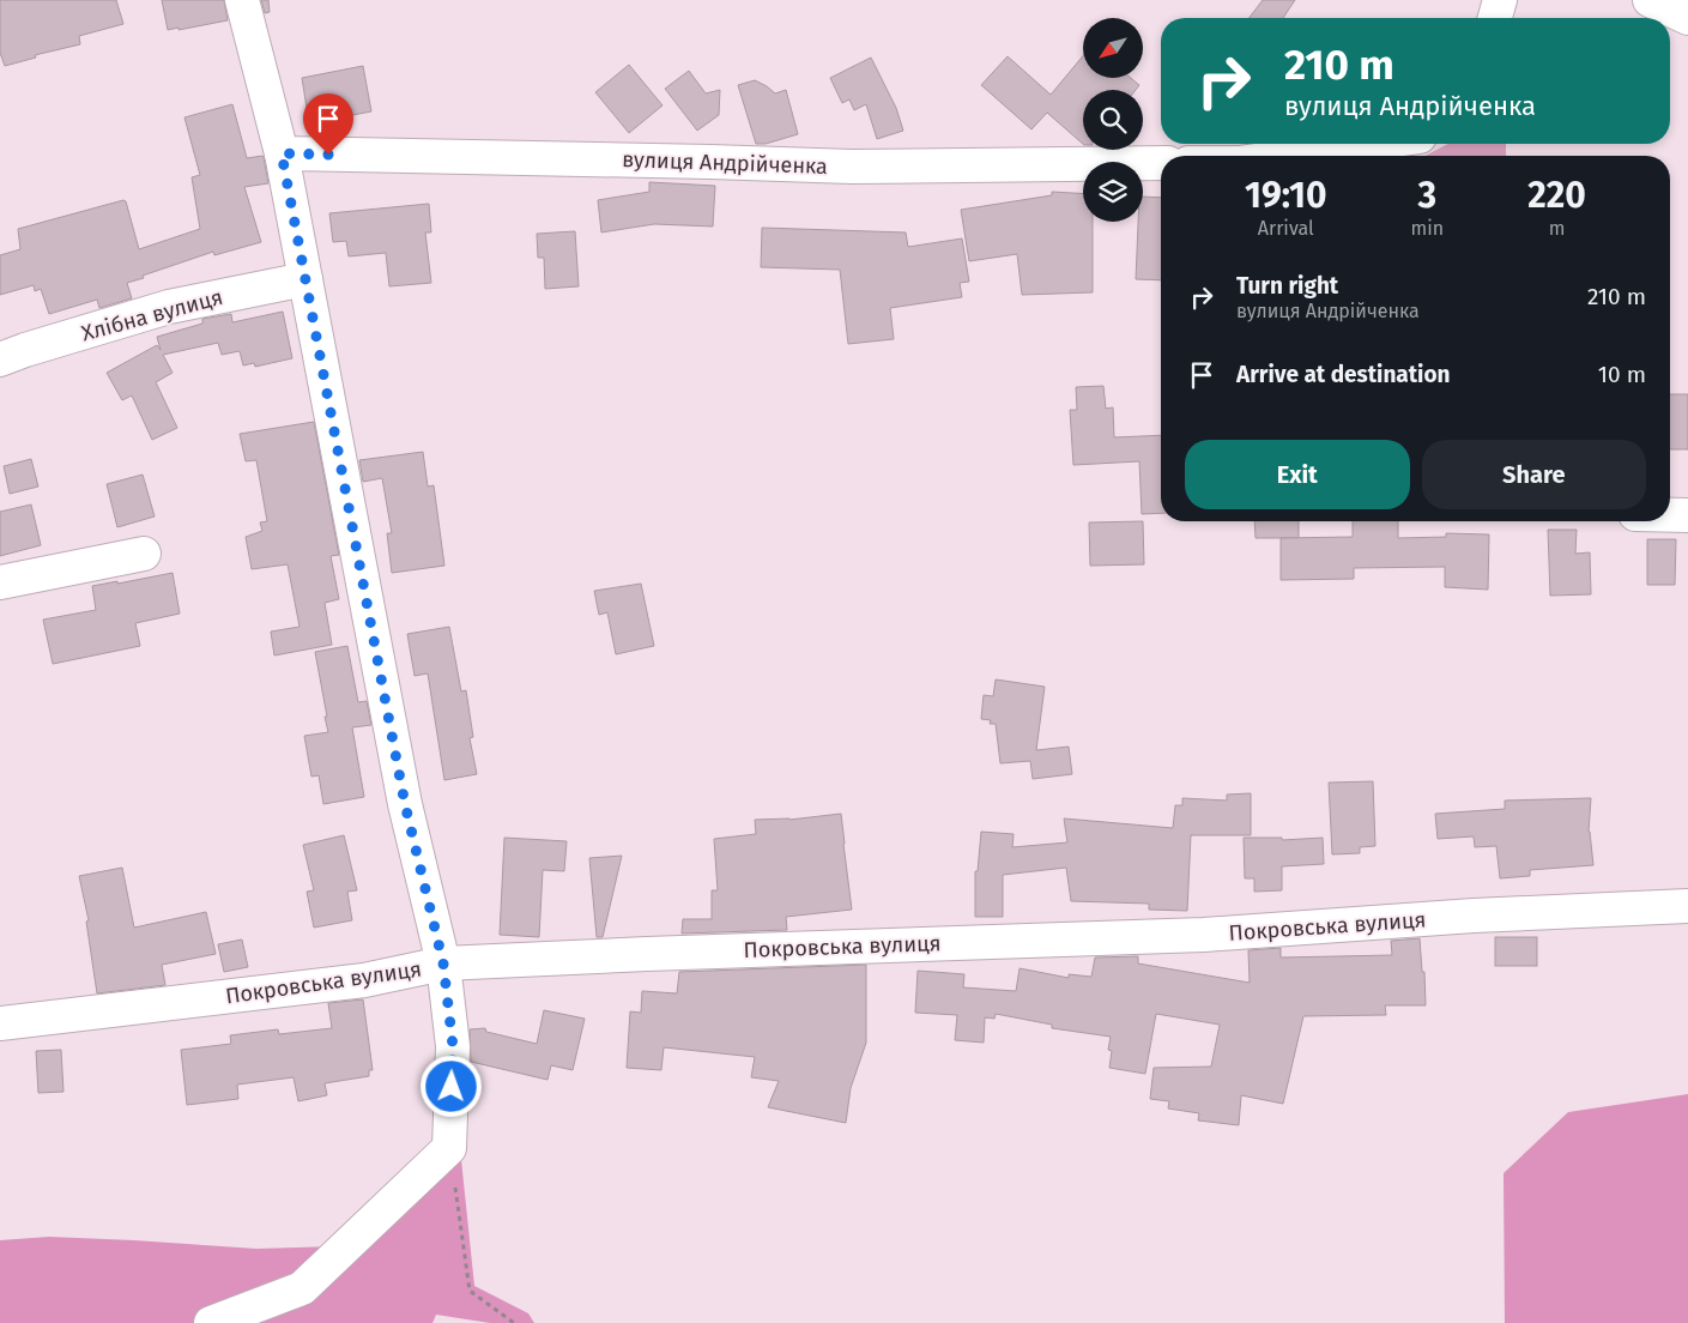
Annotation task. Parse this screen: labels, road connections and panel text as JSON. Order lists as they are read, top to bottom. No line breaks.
{"streets":{"street":["вулиця Андрійченка","Хлібна вулиця","Покровська вулиця"]},"north":"bottom left","page":{"turn":["210 m","вулиця Андрійченка"],"eta":["19:10","Arrival","3","min","220","m"],"list":[{"name":"Turn right","note":"вулиця Андрійченка","value":"210 m"},{"name":"Arrive at destination","value":"10 m"}],"buttons":["Exit","Share"]}}
